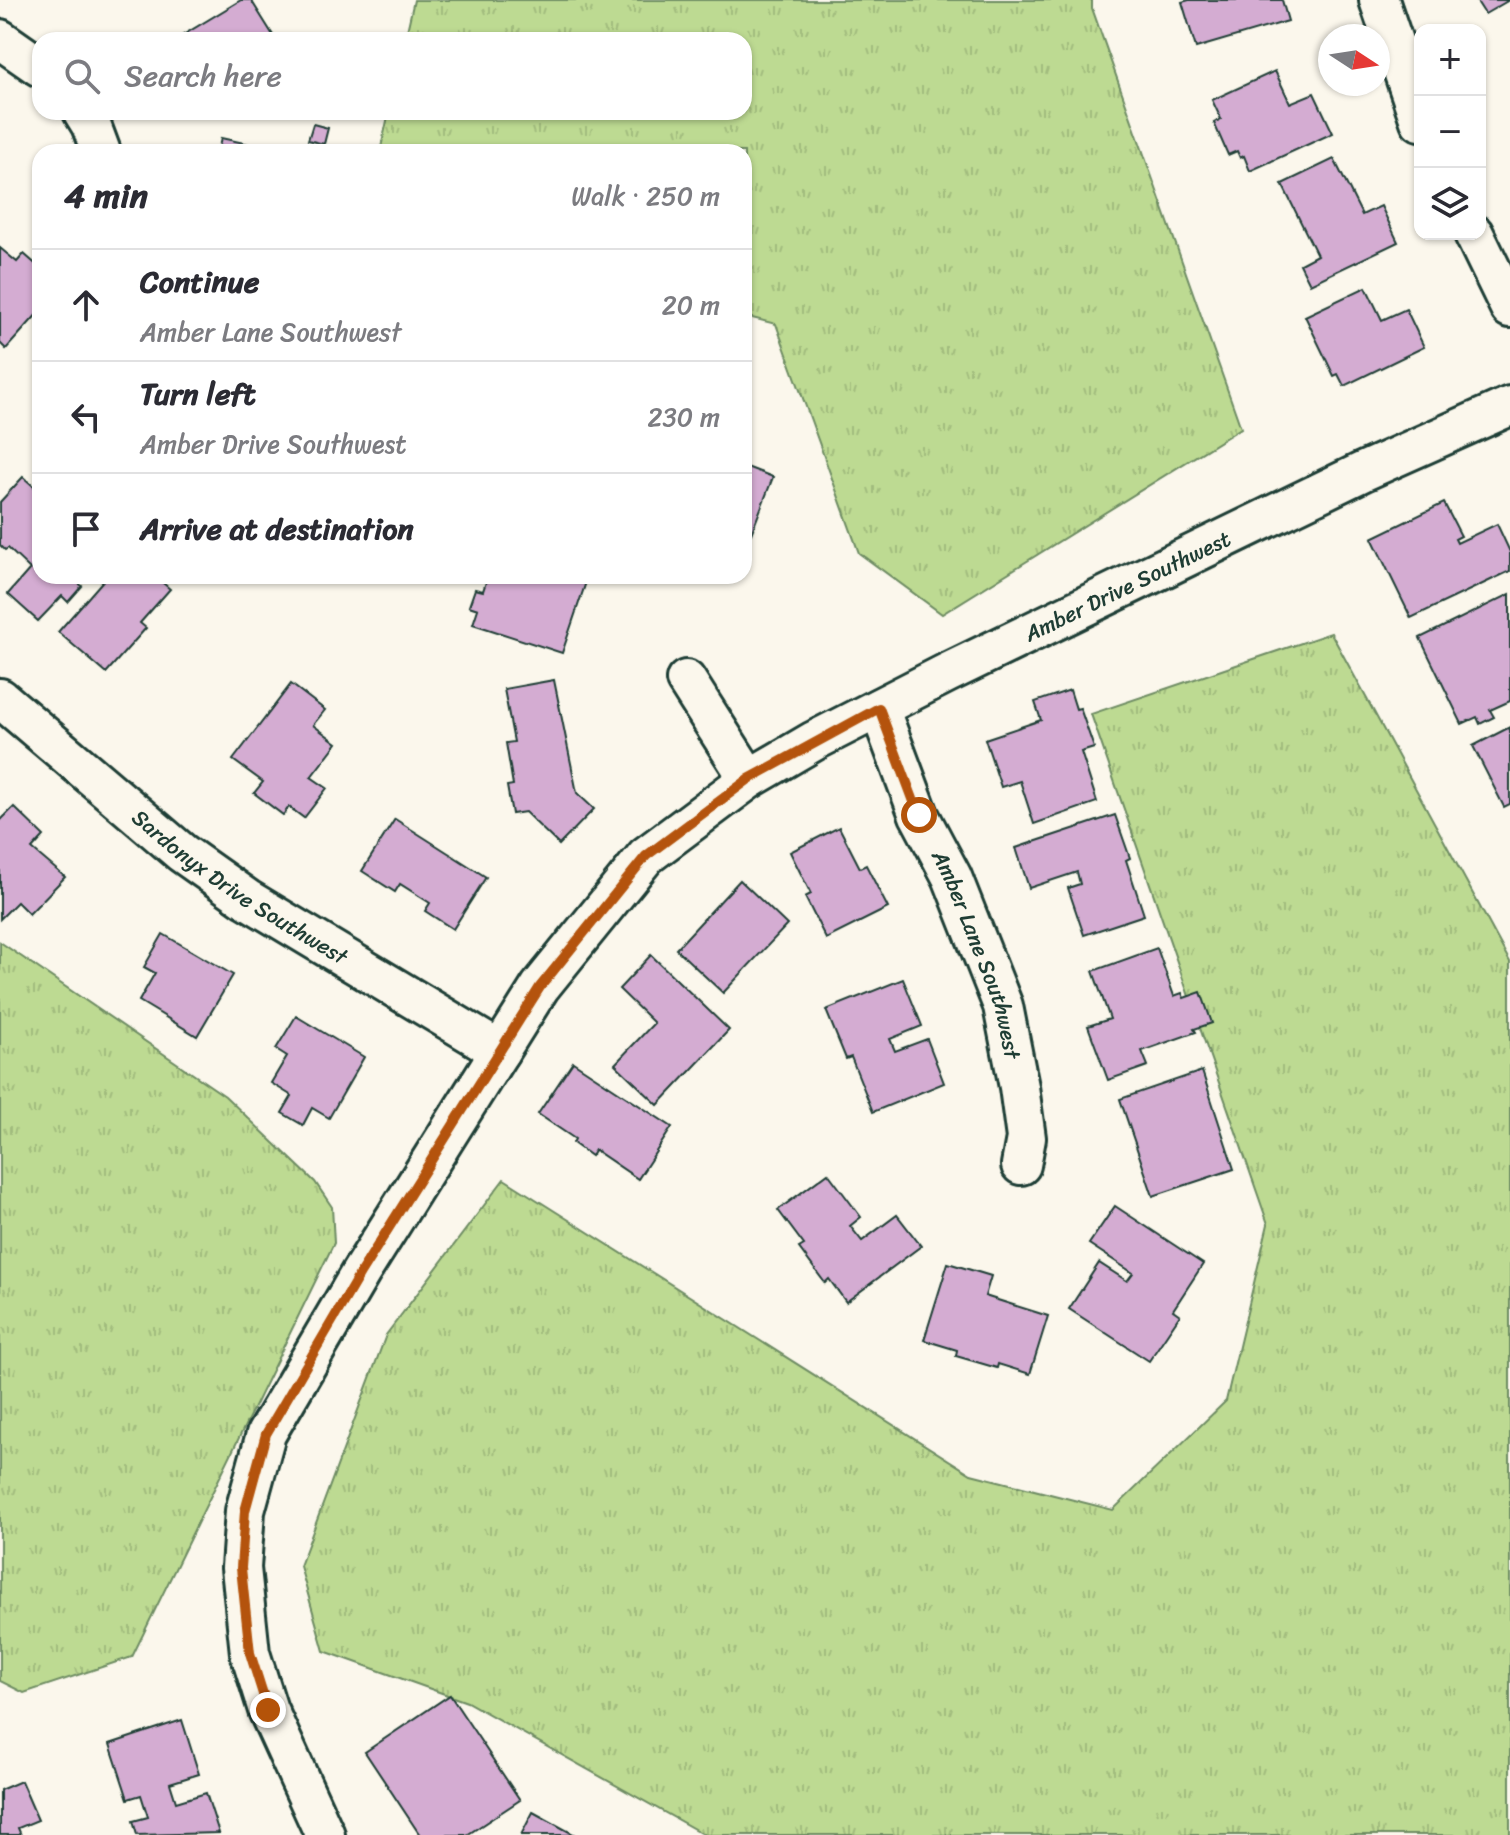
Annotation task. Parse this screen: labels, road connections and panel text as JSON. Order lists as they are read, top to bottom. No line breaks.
{"streets":{"street":["Amber Drive Southwest","Sardonyx Drive Southwest","Amber Lane Southwest"]},"crossings":[["Amber Drive Southwest","Sardonyx Drive Southwest"],["Amber Drive Southwest","Amber Lane Southwest"]],"north":"right","page":{"map_buttons":["+","−"],"search":"Search here","heading":["4 min","Walk · 250 m"],"list":[["Continue","Amber Lane Southwest","20 m"],["Turn left","Amber Drive Southwest","230 m"],"Arrive at destination"]}}
